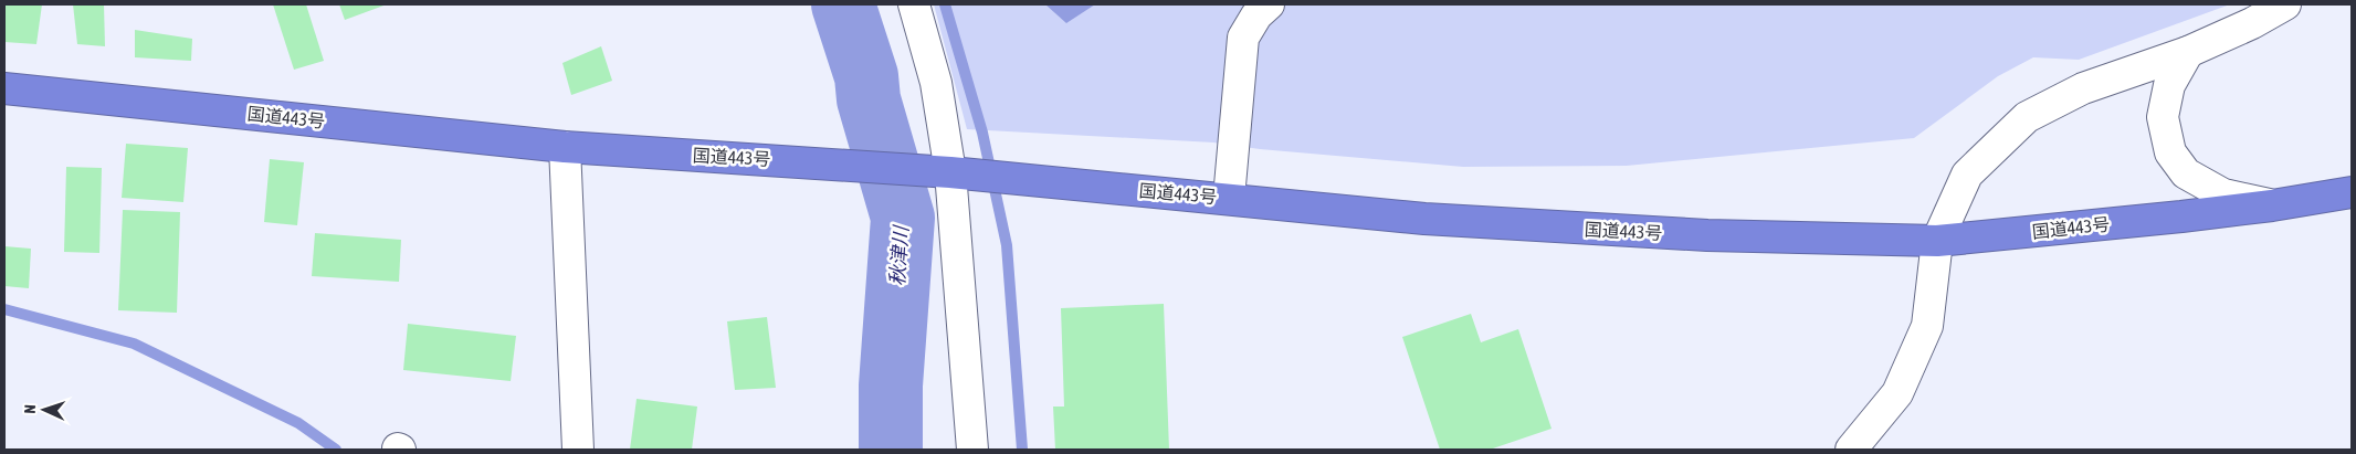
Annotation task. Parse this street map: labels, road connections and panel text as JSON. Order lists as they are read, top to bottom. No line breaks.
{"streets":{"highway":["国道443号"]},"water":["秋津川"],"north":"left"}
